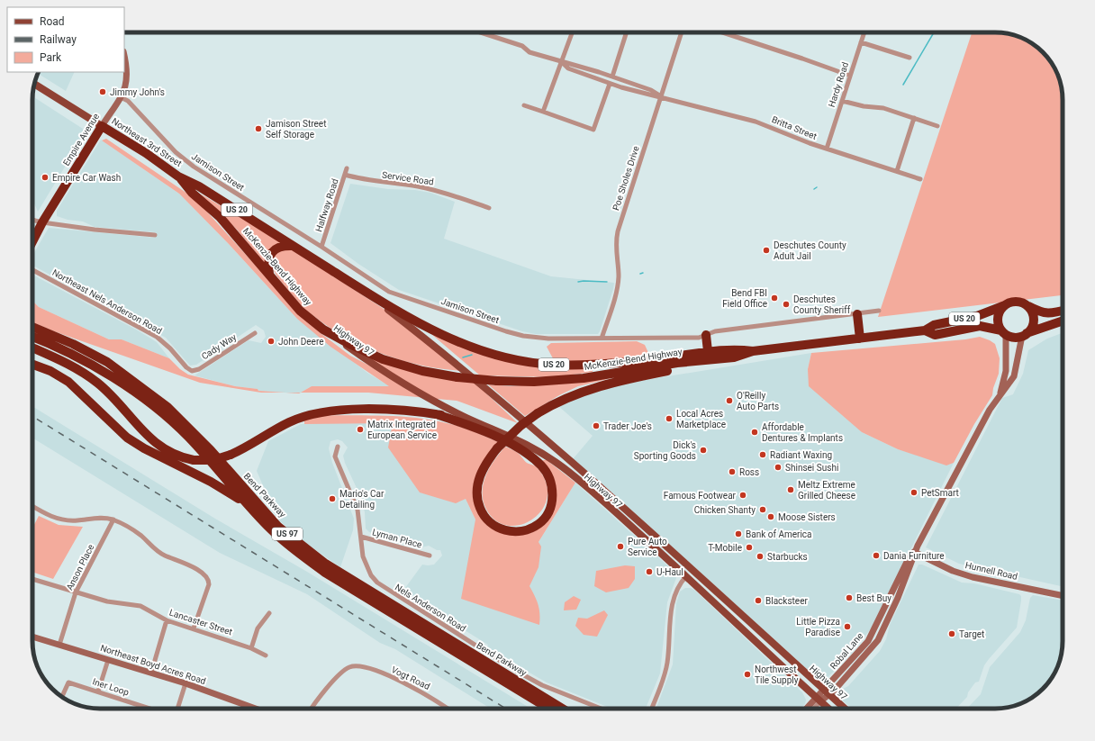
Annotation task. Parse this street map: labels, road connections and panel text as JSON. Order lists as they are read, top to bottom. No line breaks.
{"streets":{"highway":["Empire Avenue","Northeast 3rd Street","US 20","McKenzie-Bend Highway","Bend Parkway","US 97"],"main road":["Highway 97","Hunnell Road","Robal Lane","Northeast Boyd Acres Road"],"street":["Hardy Road","Britta Street","Jamison Street","Service Road","Poe Sholes Drive","Halfway Road","Northeast Nels Anderson Road","Cady Way","Lyman Place","Anson Place","Nels Anderson Road","Lancaster Street","Vogt Road","Iner Loop"]},"crossings":[["Hardy Road","Britta Street"],["Britta Street","Poe Sholes Drive"],["Empire Avenue","Northeast 3rd Street"],["Empire Avenue","Jamison Street"],["Northeast 3rd Street","McKenzie-Bend Highway"],["Jamison Street","Poe Sholes Drive"],["Jamison Street","Halfway Road"],["Service Road","Halfway Road"],["McKenzie-Bend Highway","Highway 97"],["McKenzie-Bend Highway","Robal Lane"],["Northeast Nels Anderson Road","Cady Way"],["Highway 97","Robal Lane"],["Lyman Place","Nels Anderson Road"],["Anson Place","Lancaster Street"],["Anson Place","Northeast Boyd Acres Road"],["Hunnell Road","Robal Lane"]],"places":["Jimmy John's","Jamison Street Self Storage","Empire Car Wash","Deschutes County Adult Jail","Bend FBI Field Office","Deschutes County Sheriff","John Deere","O'Reilly Auto Parts","Local Acres Marketplace","Trader Joe's","Matrix Integrated European Service","Affordable Dentures & Implants","Dick's Sporting Goods","Radiant Waxing","Shinsei Sushi","Ross","Meltz Extreme Grilled Cheese","PetSmart","Famous Footwear","Mario's Car Detailing","Chicken Shanty","Moose Sisters","Bank of America","Pure Auto Service","T-Mobile","Dania Furniture","Starbucks","U-Haul","Best Buy","Blacksteer","Little Pizza Paradise","Target","Northwest Tile Supply"],"legend":["Road","Railway","Park"]}
